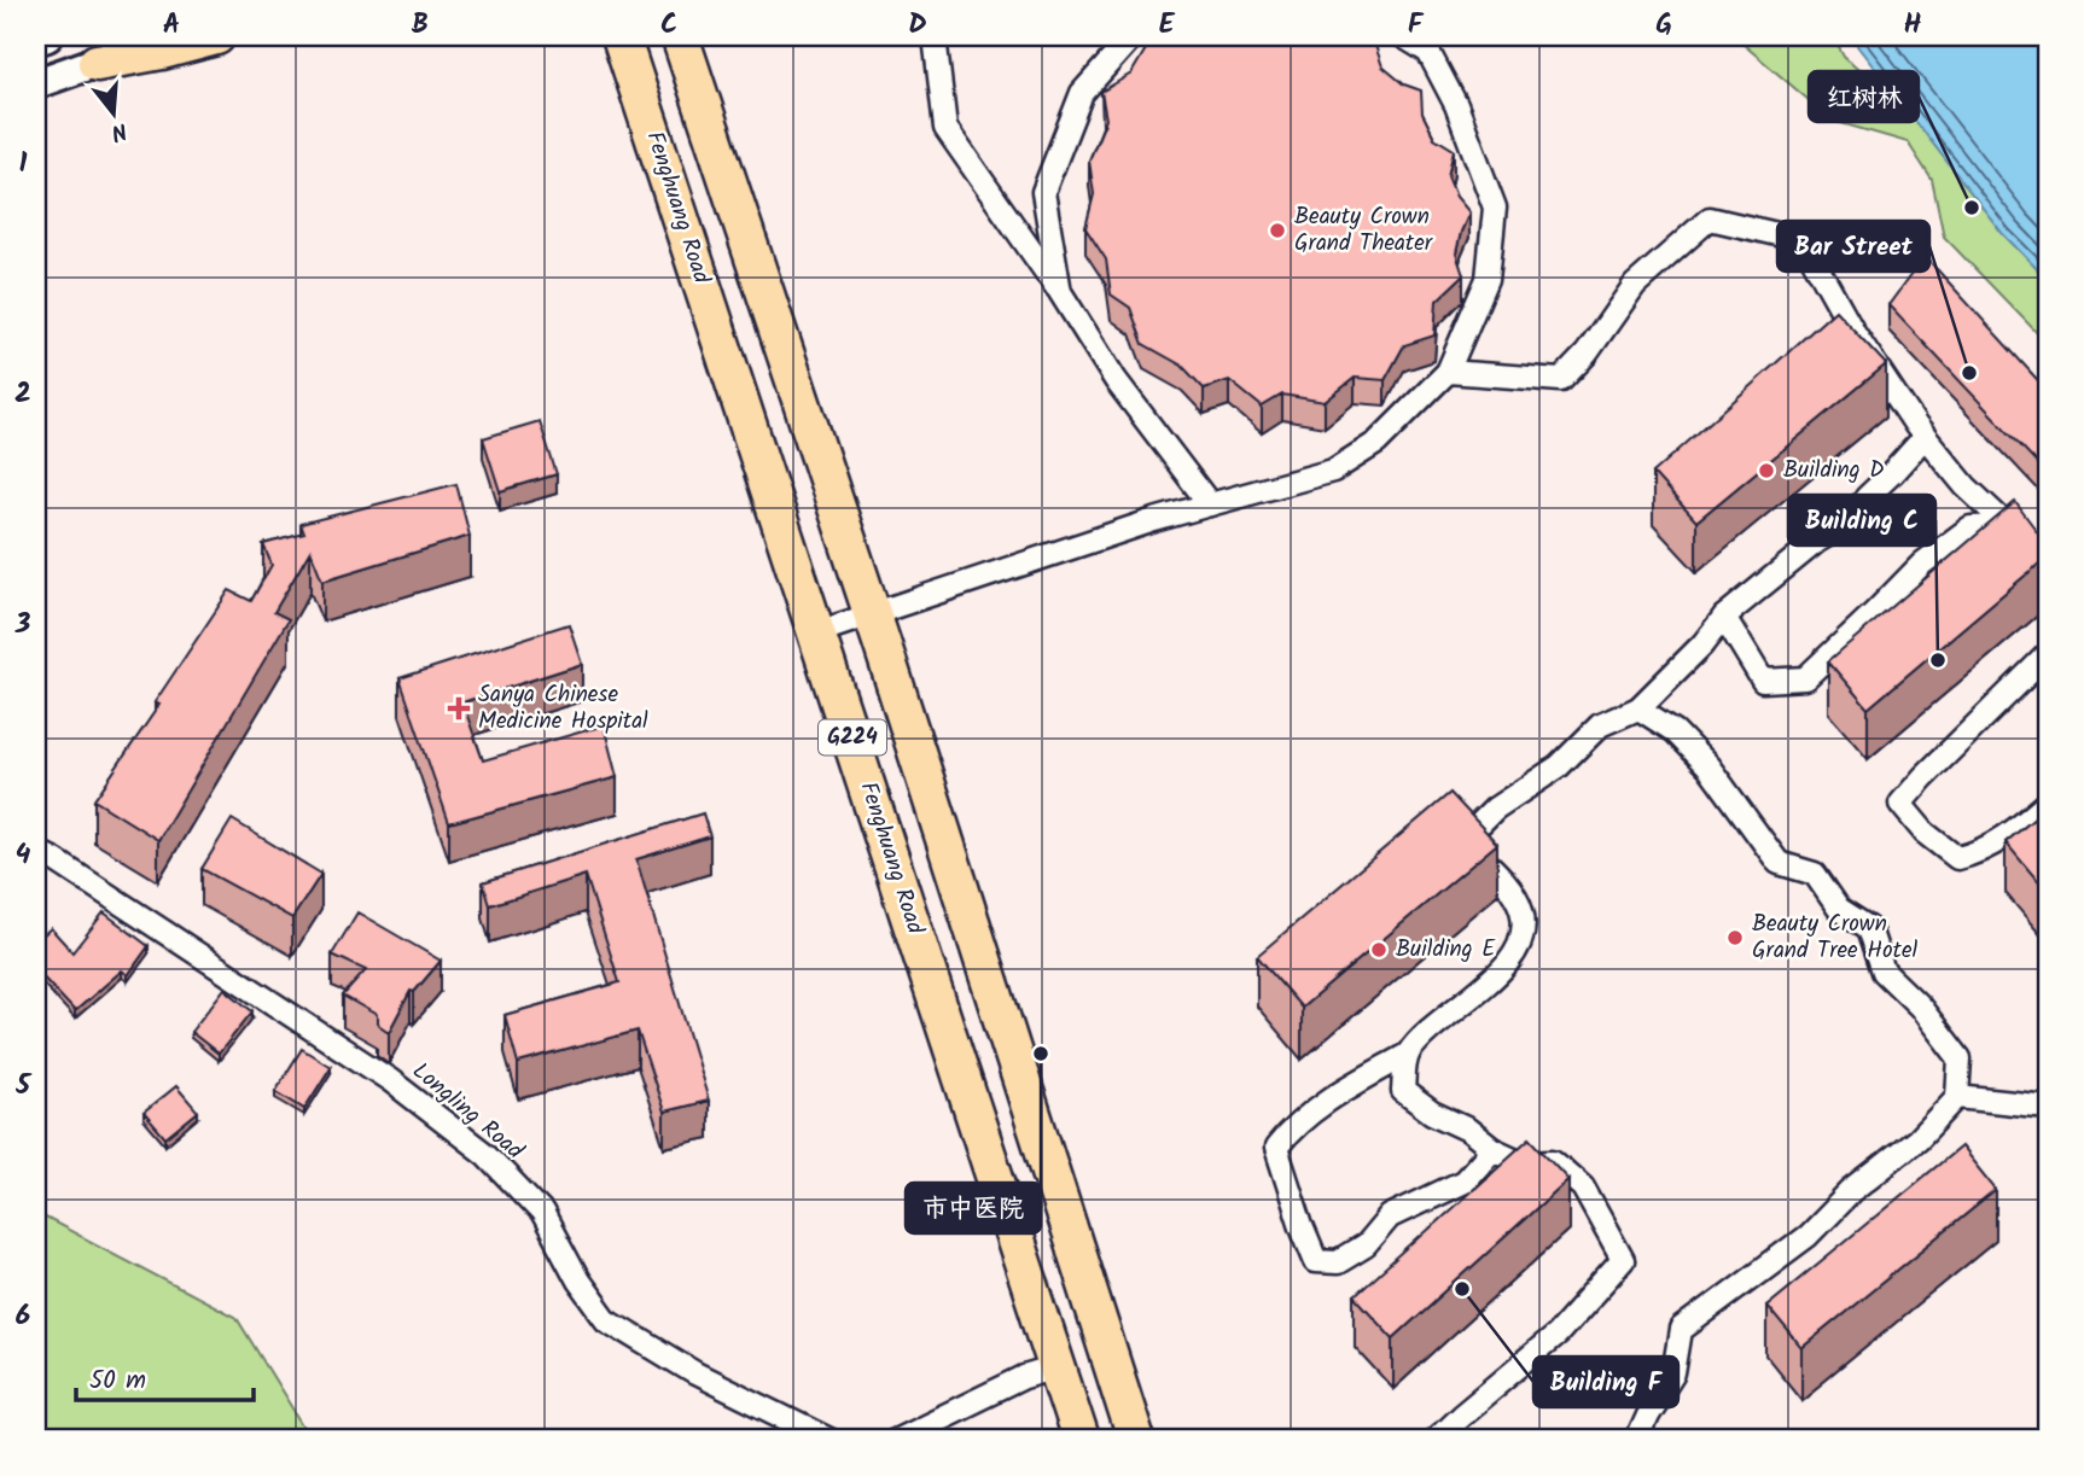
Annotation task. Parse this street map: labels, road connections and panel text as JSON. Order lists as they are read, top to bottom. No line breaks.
{"streets":{"highway":["Fenghuang Road","G224"],"street":["Longling Road"]},"places":{"other":["红树林","Beauty Crown Grand Theater","Bar Street","Building D","Building C","Beauty Crown Grand Tree Hotel","Building E","市中医院","Building F"],"health":["Sanya Chinese Medicine Hospital"]},"scale_bar":"50 m","north":"bottom","grid":{"columns":["A","B","C","D","E","F","G","H"],"rows":["1","2","3","4","5","6"]}}
